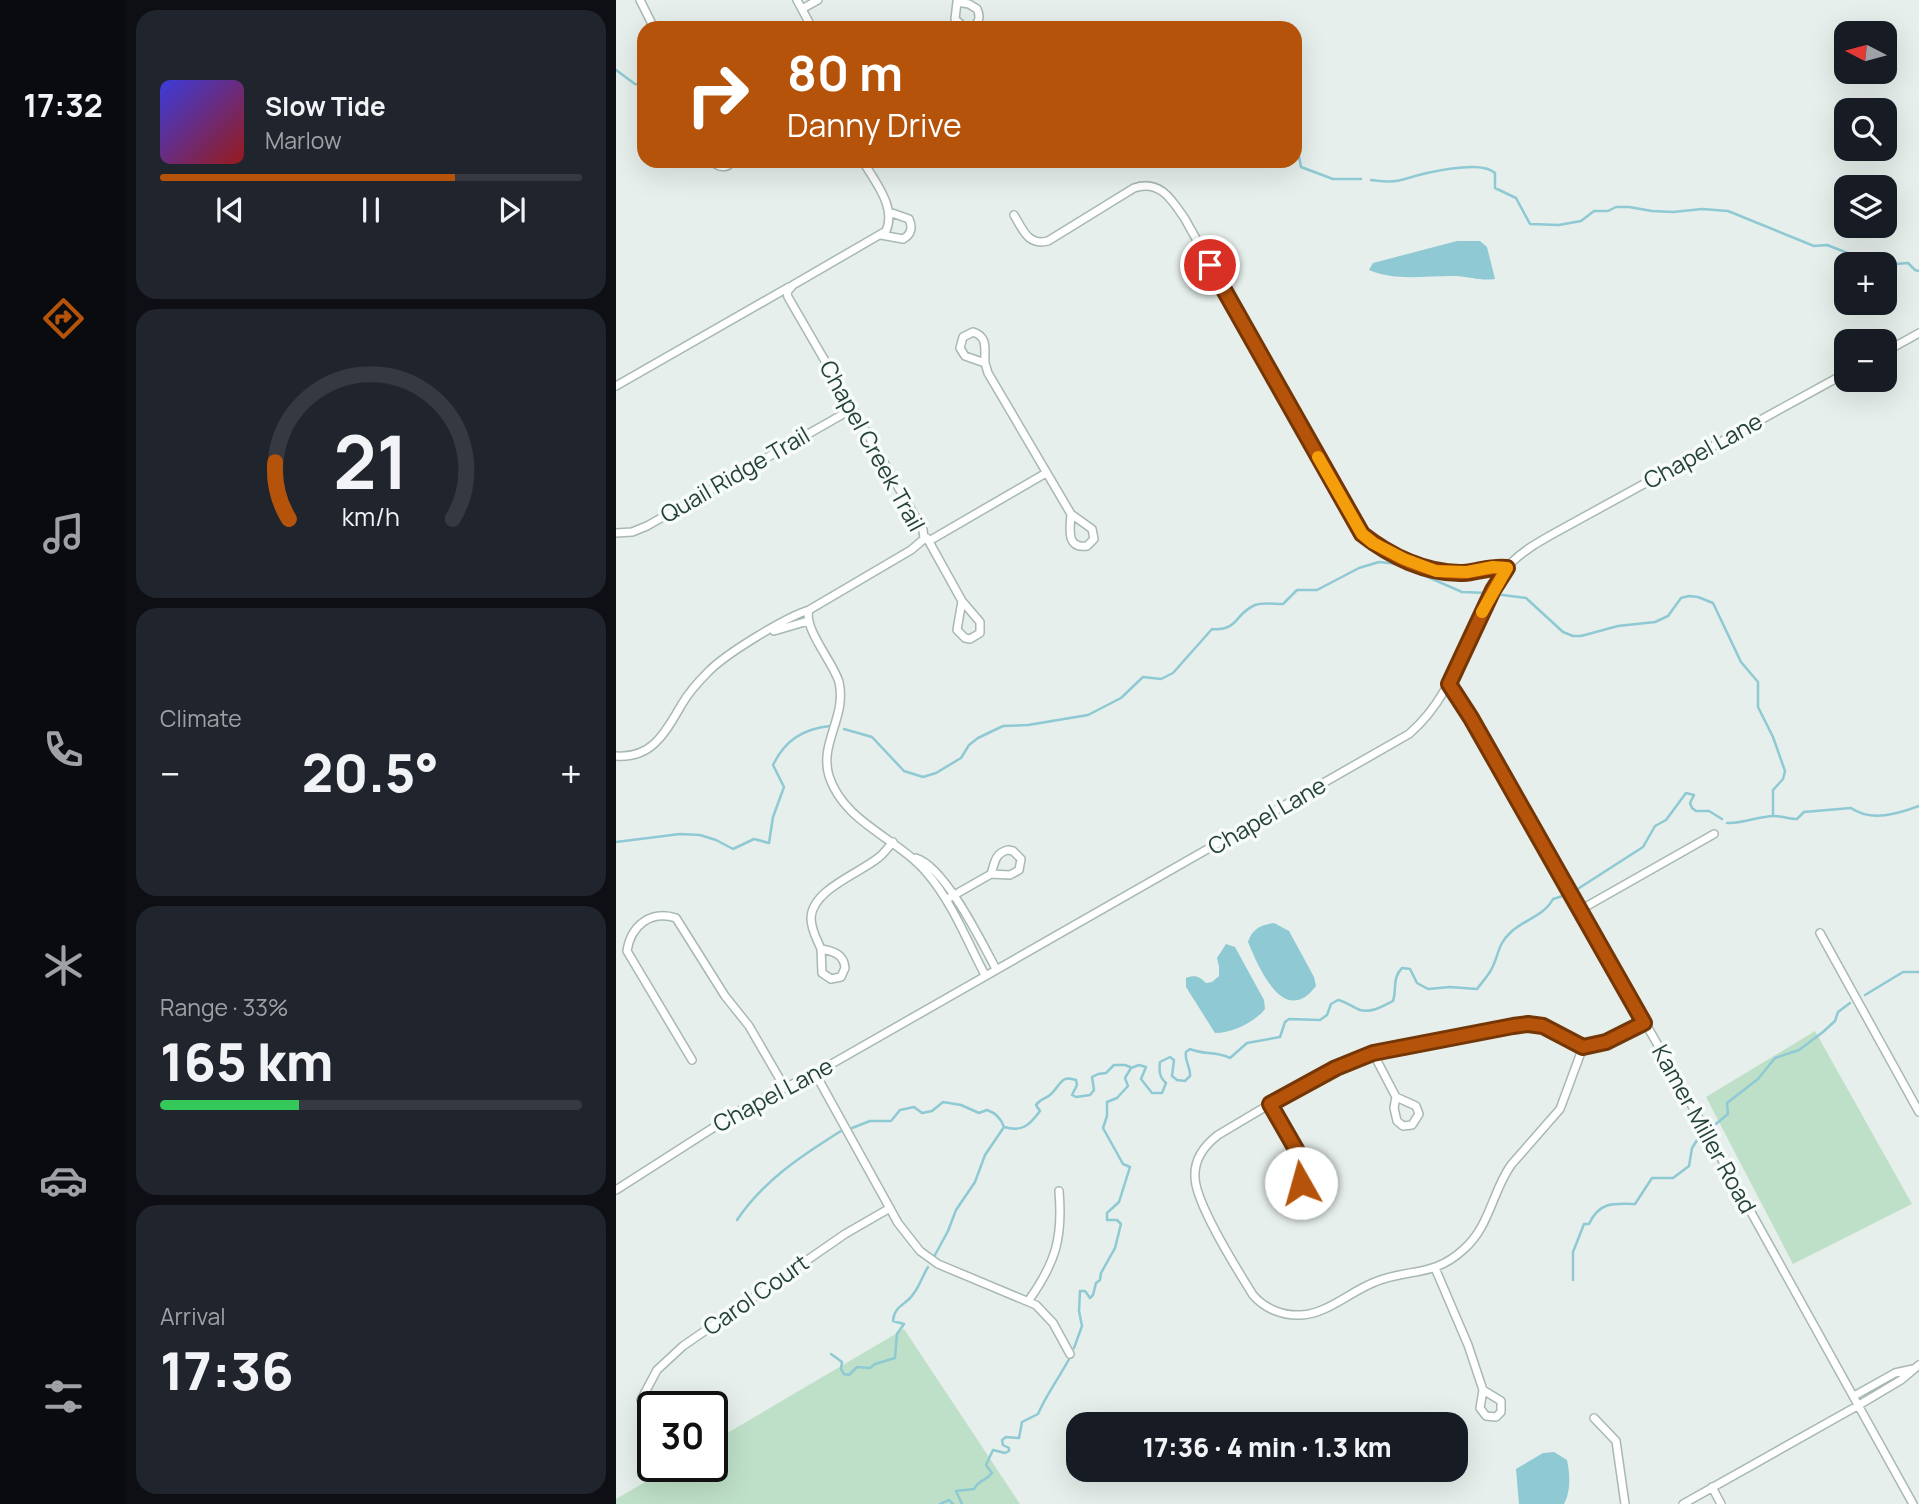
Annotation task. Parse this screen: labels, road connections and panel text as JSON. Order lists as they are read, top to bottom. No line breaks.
{"streets":{"street":["Chapel Creek Trail","Chapel Lane","Quail Ridge Trail","Kamer Miller Road","Carol Court"]},"crossings":[["Chapel Creek Trail","Quail Ridge Trail"],["Chapel Lane","Kamer Miller Road"]],"north":"left","page":{"tabs":"17:32","map_buttons":["+","−"],"turn":["80 m","Danny Drive"],"song":["Slow Tide","Marlow"],"tile":["Climate",["Range · 33%","165 km"],["Arrival","17:36"]],"heat":["−","20.5°","+"],"limit":"30","trip":"17:36 · 4 min · 1.3 km","gauge":["21","km/h"]}}
